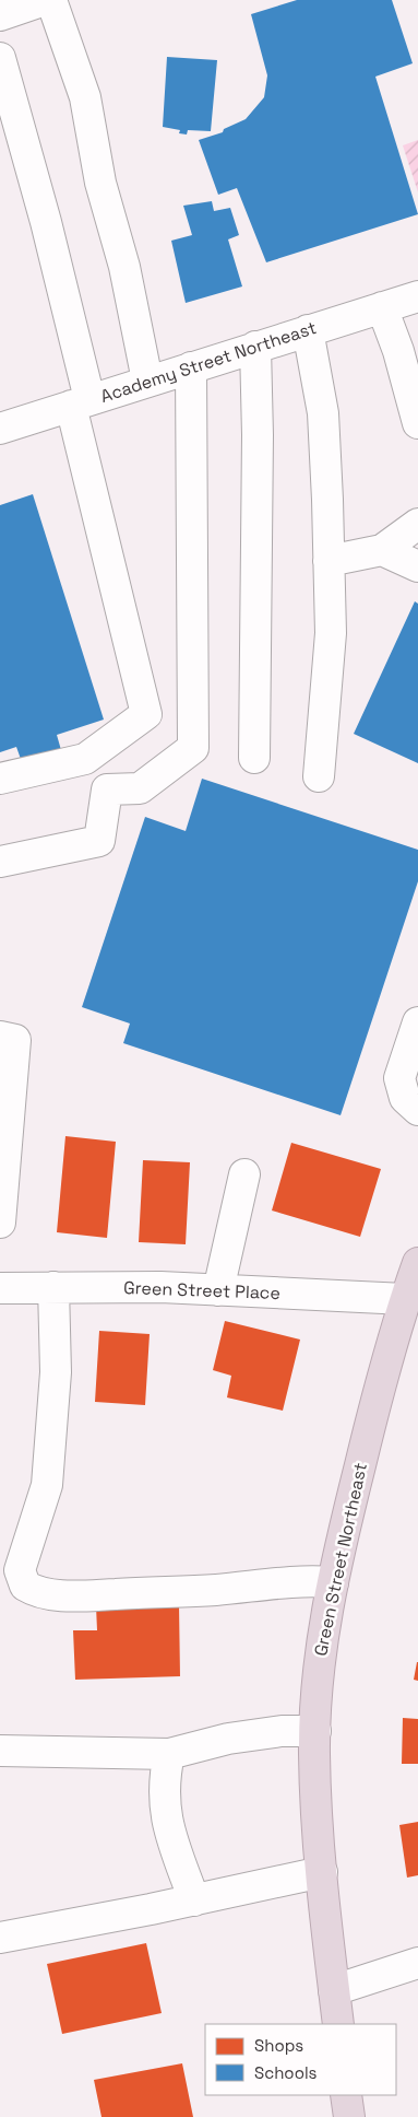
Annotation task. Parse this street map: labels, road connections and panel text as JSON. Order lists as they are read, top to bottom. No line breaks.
{"streets":{"highway":["Green Street Northeast"],"street":["Academy Street Northeast","Green Street Place"]},"crossings":[["Green Street Place","Green Street Northeast"]],"legend":["Shops","Schools"]}
